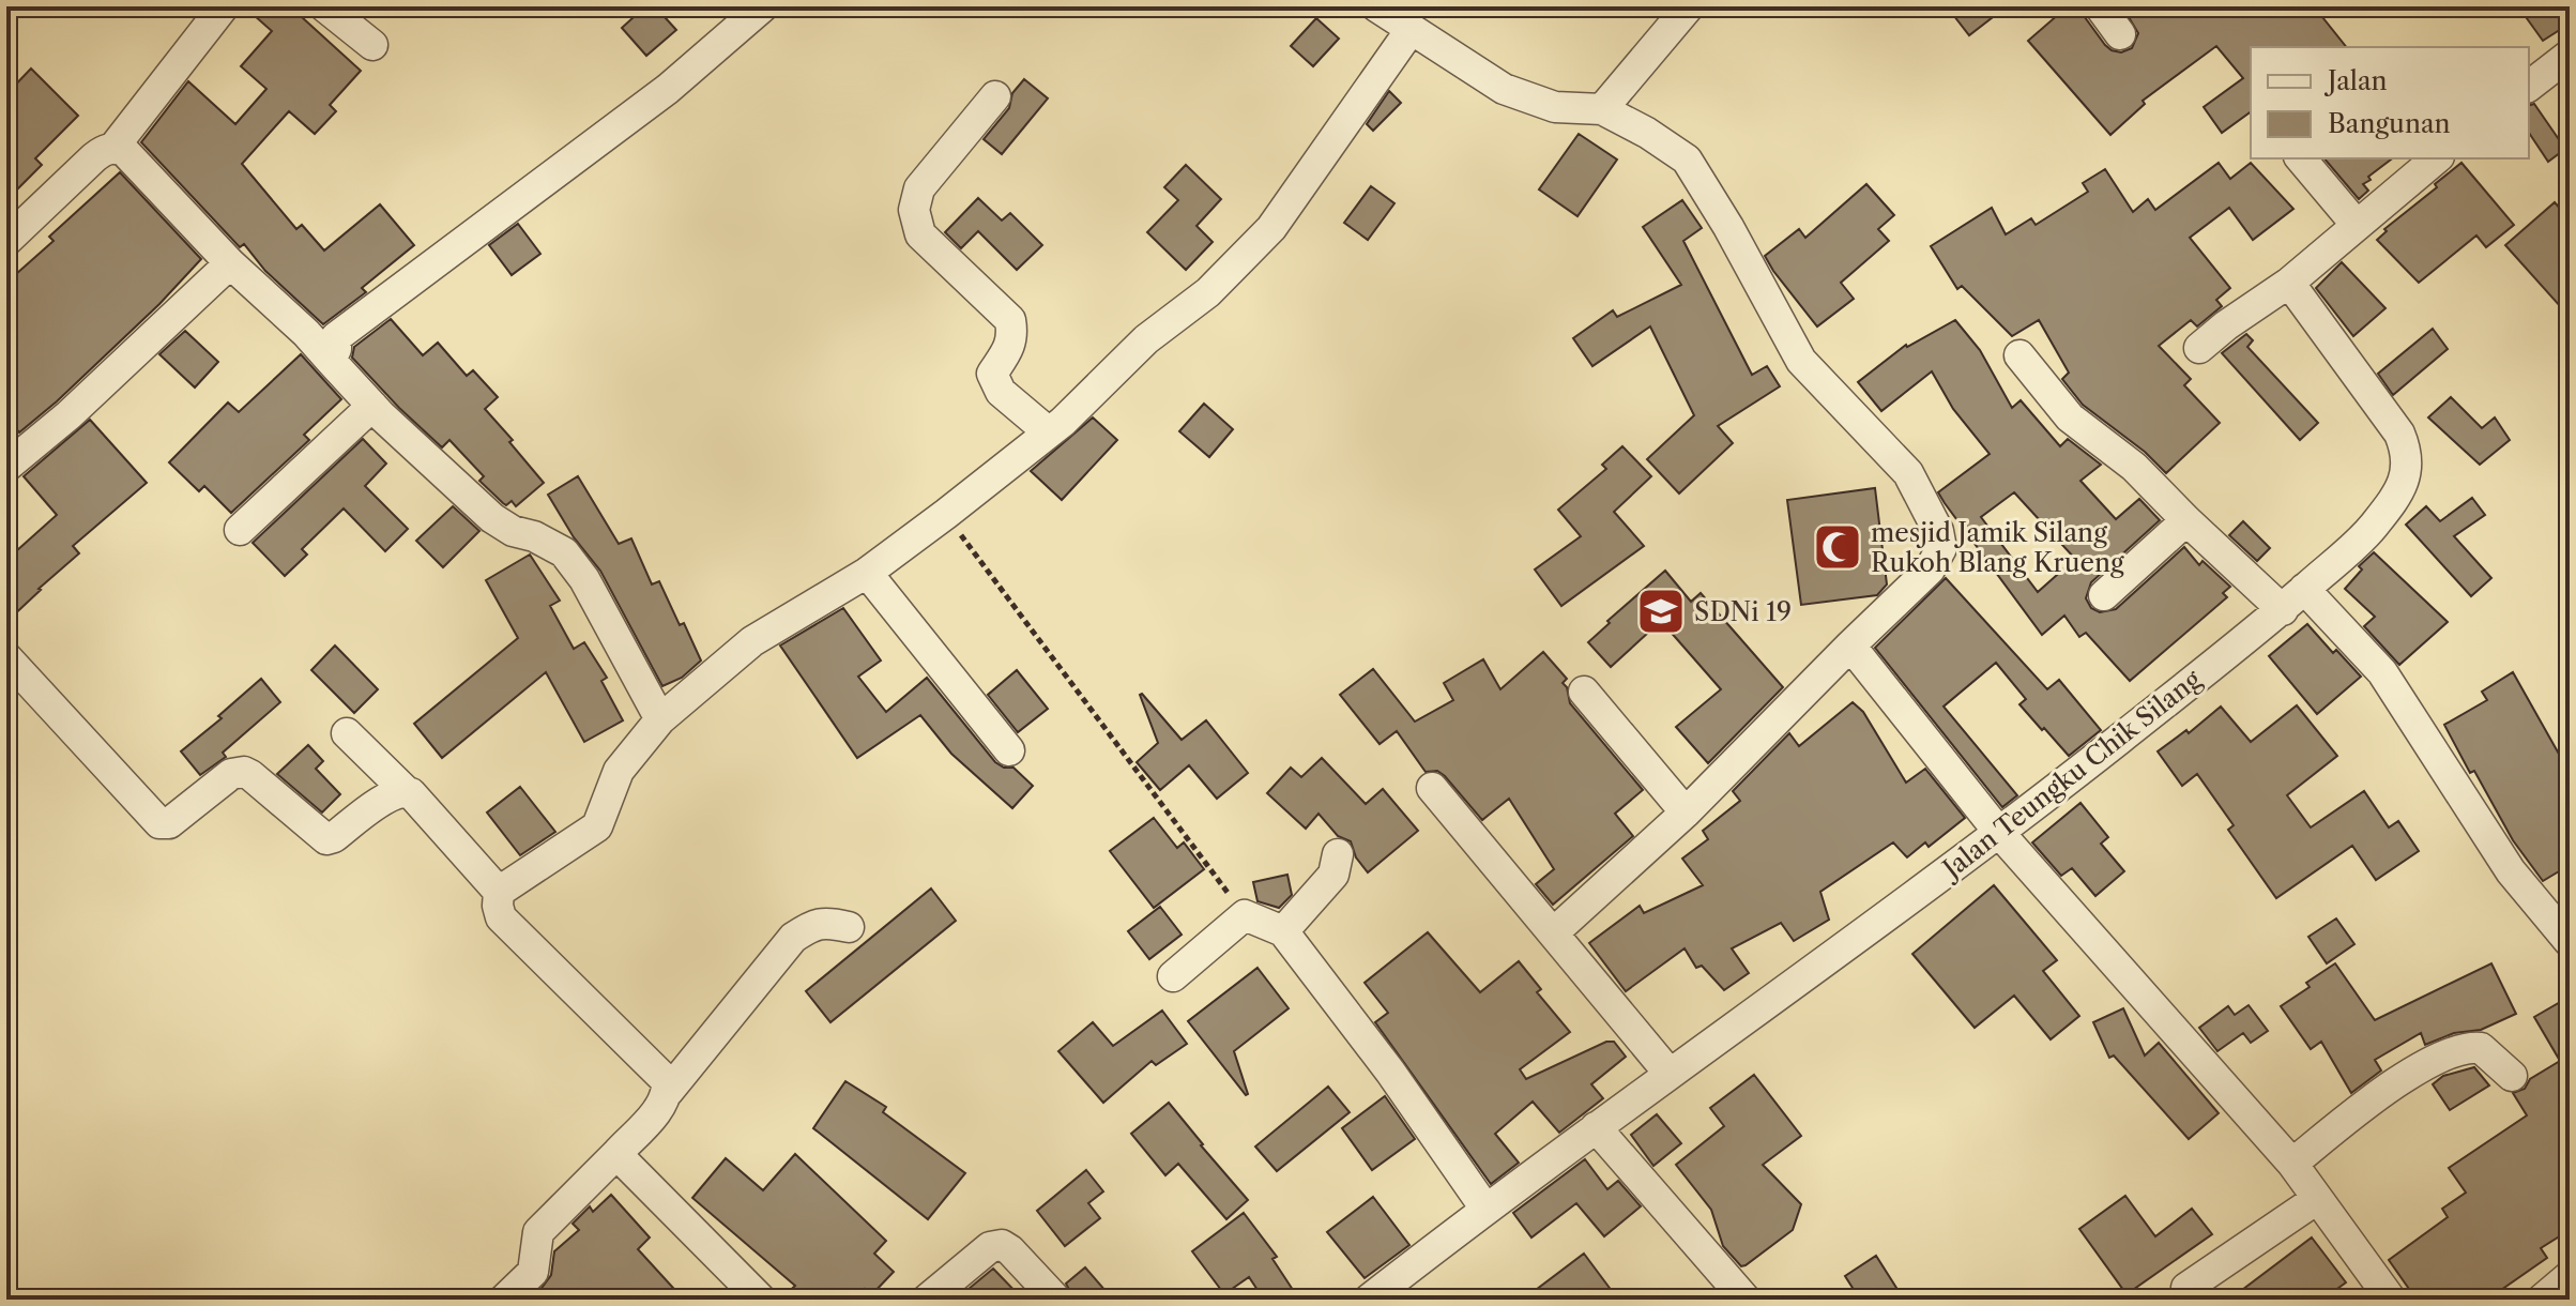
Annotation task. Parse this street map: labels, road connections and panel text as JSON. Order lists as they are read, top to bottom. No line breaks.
{"streets":{"street":["Jalan Teungku Chik Silang"]},"places":{"mosque":["mesjid Jamik Silang Rukoh Blang Krueng"],"school or university":["SDNi 19"]},"legend":["Jalan","Bangunan"]}
